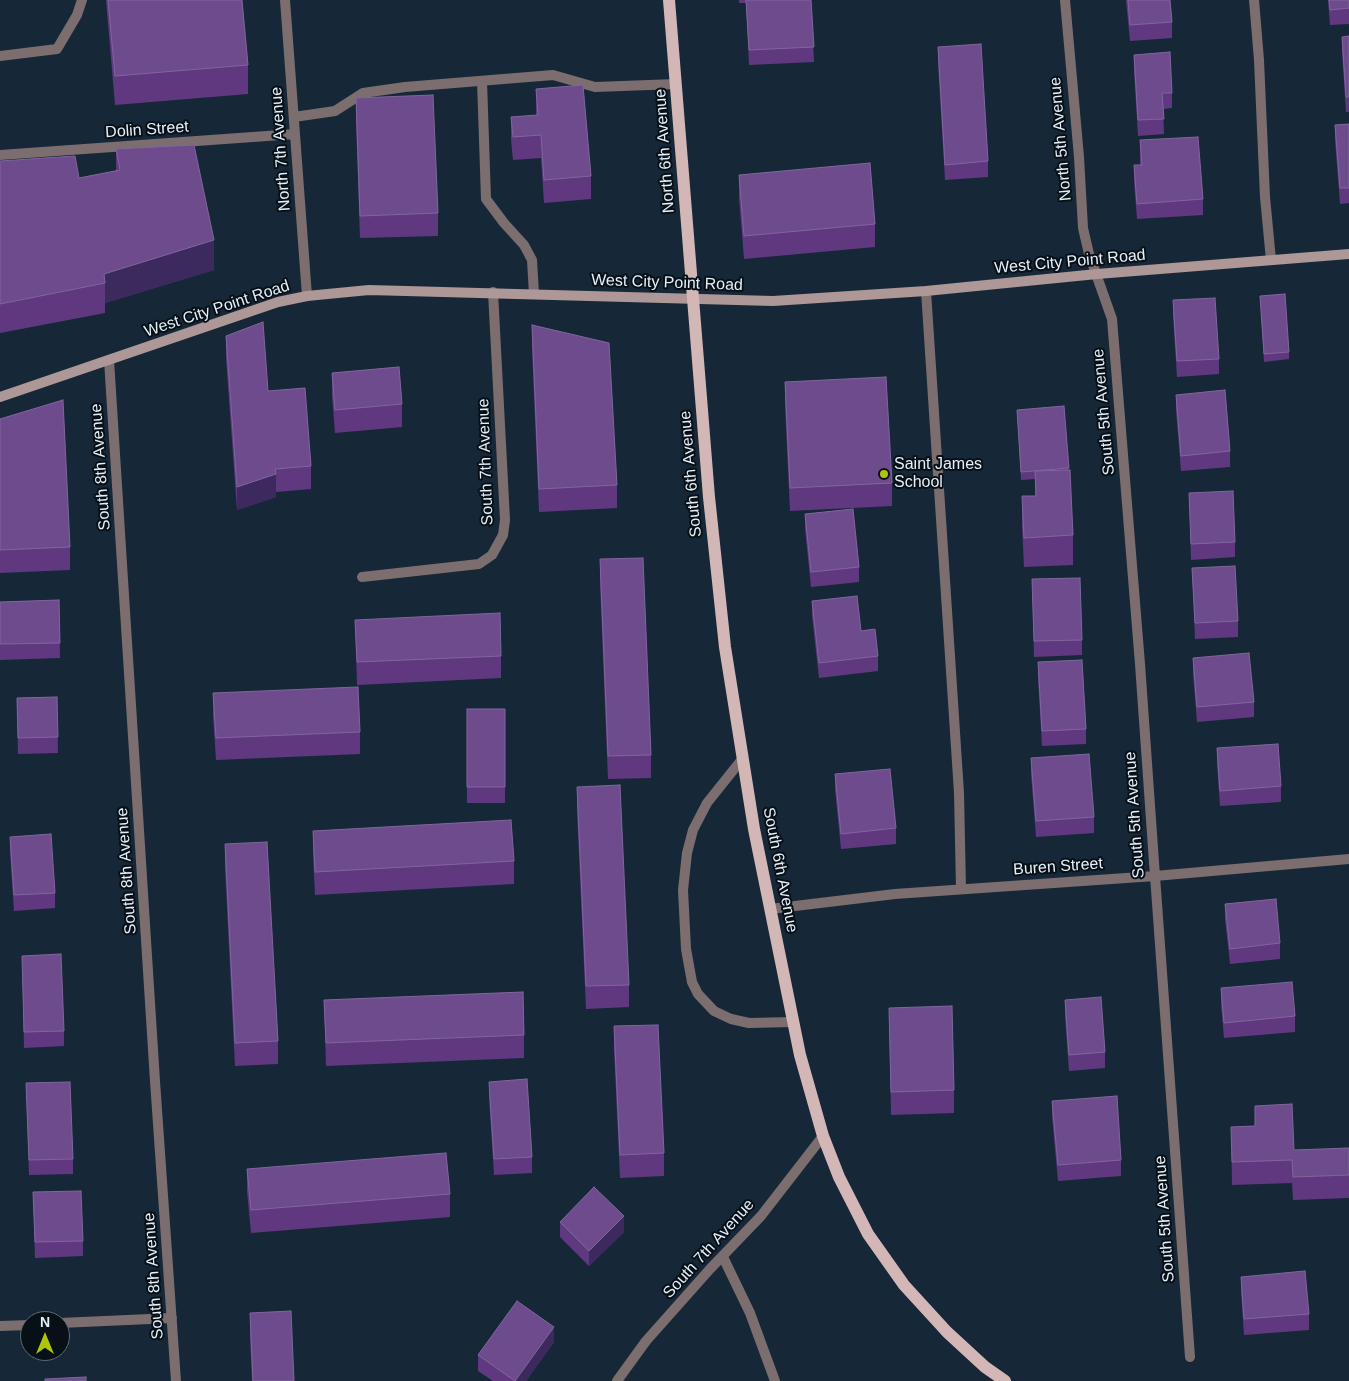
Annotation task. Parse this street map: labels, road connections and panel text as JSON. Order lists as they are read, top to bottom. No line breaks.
{"streets":{"main road":["North 6th Avenue","South 6th Avenue"],"street":["Dolin Street","North 5th Avenue","North 7th Avenue","West City Point Road","South 5th Avenue","South 7th Avenue","South 8th Avenue","Buren Street"]},"crossings":[["Dolin Street","North 7th Avenue"],["North 5th Avenue","West City Point Road"],["North 5th Avenue","South 5th Avenue"],["North 7th Avenue","West City Point Road"],["North 6th Avenue","West City Point Road"],["North 6th Avenue","South 6th Avenue"],["West City Point Road","South 5th Avenue"],["West City Point Road","South 7th Avenue"],["West City Point Road","South 8th Avenue"],["West City Point Road","South 6th Avenue"],["South 5th Avenue","Buren Street"],["South 7th Avenue","South 6th Avenue"],["South 6th Avenue","Buren Street"]],"places":["Saint James School"],"north":"top"}
